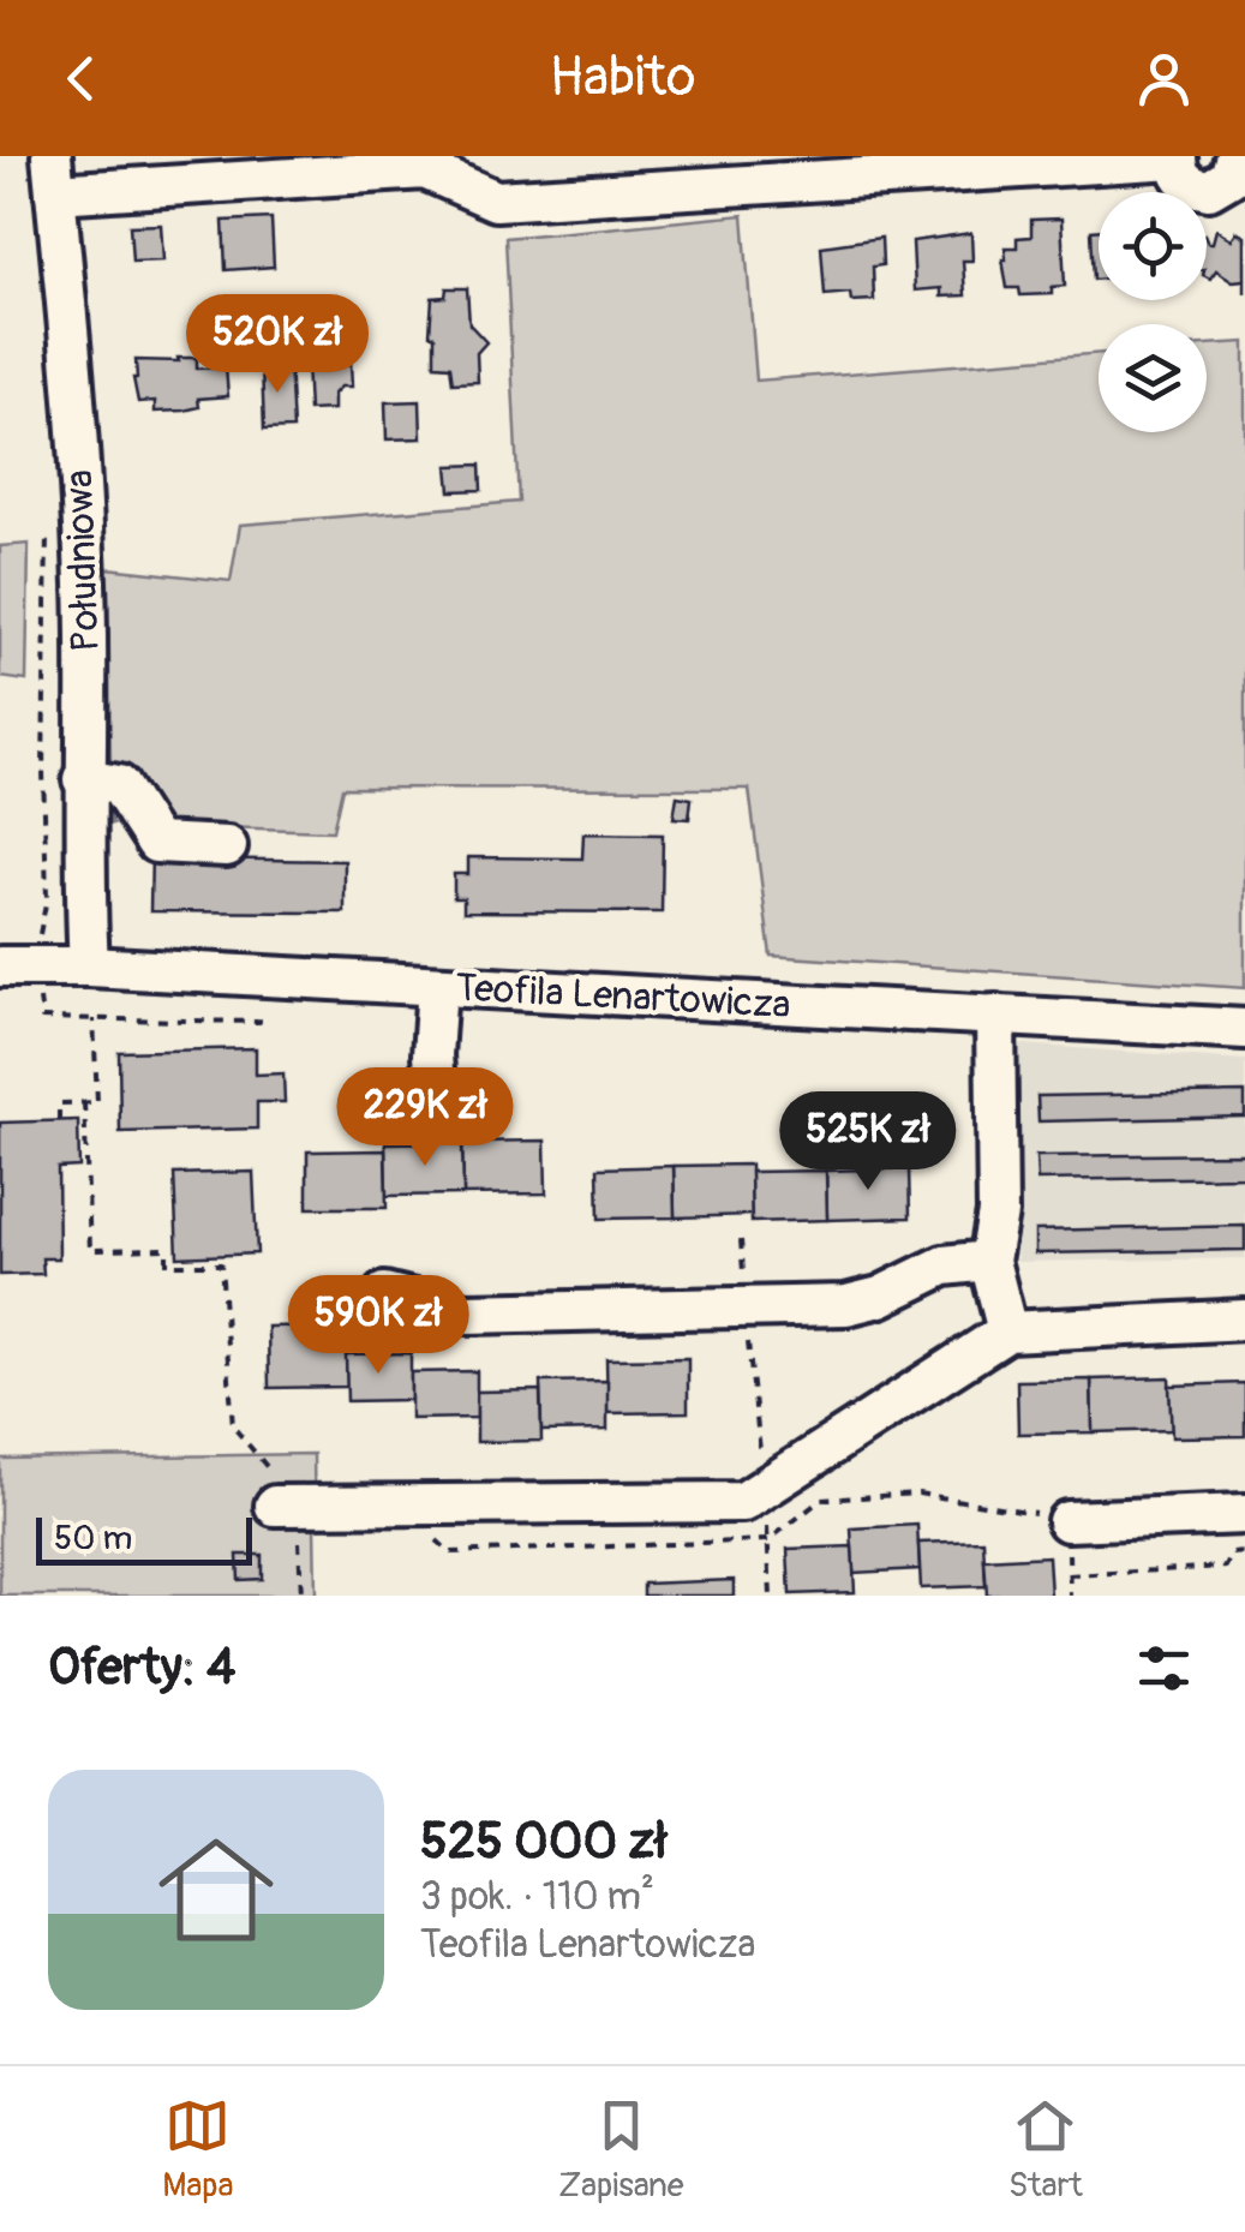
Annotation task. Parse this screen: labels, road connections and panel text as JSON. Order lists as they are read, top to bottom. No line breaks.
{"streets":{"street":["Południowa","Teofila Lenartowicza"]},"crossings":[["Południowa","Teofila Lenartowicza"]],"scale_bar":"50 m","page":{"header":"Habito","price":["520K zł","229K zł","525K zł","590K zł"],"scale":"50 m","heading":"Oferty: 4","list":[{"name":"525 000 zł","note":"3 pok. · 110 m² · Teofila Lenartowicza"}],"tabs":["Mapa","Zapisane","Start"]}}
